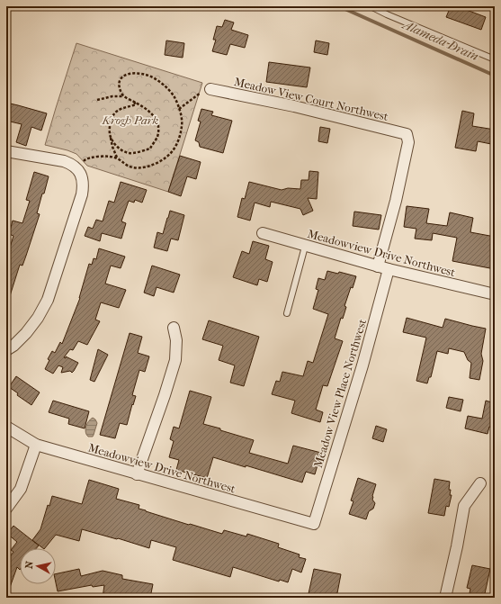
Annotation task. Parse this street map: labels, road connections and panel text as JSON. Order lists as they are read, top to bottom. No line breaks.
{"streets":{"street":["Meadow View Court Northwest","Meadowview Drive Northwest","Meadow View Place Northwest"]},"crossings":[["Meadow View Court Northwest","Meadowview Drive Northwest"],["Meadowview Drive Northwest","Meadow View Place Northwest"]],"water":["Alameda Drain"],"parks":["Krogh Park"],"north":"left"}
